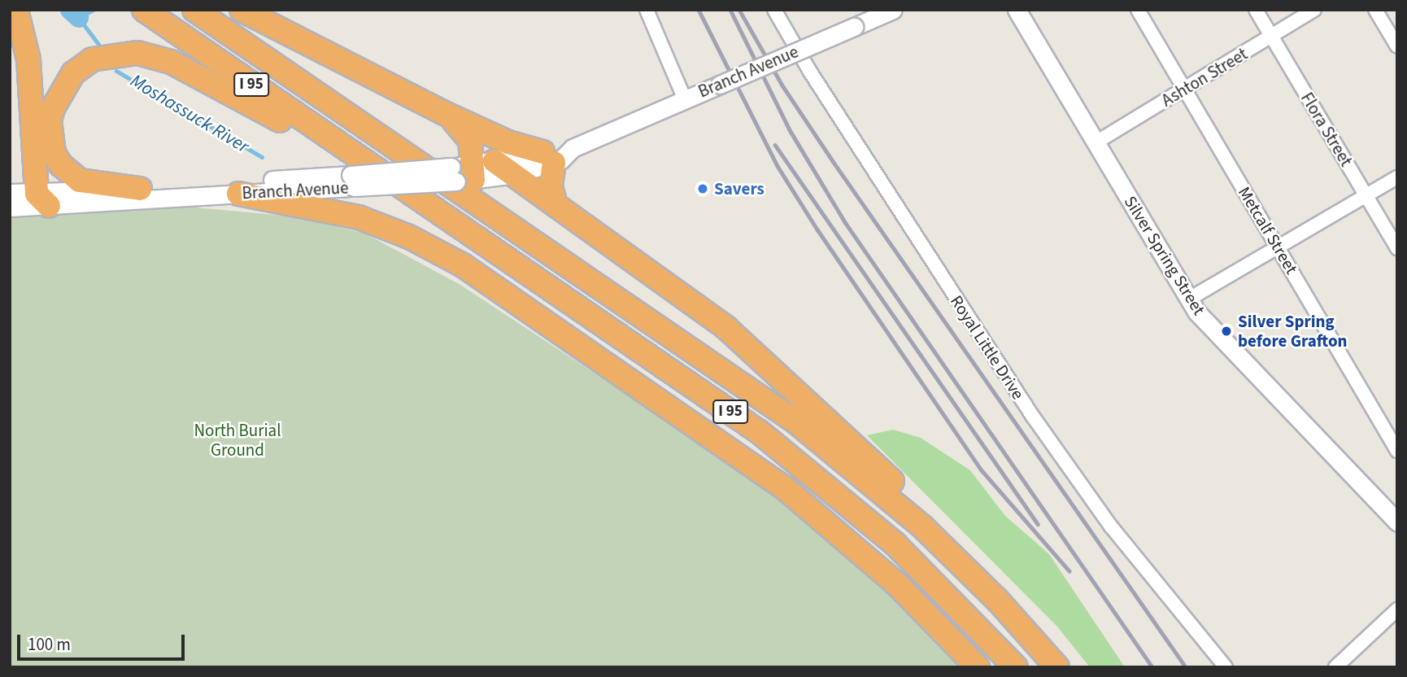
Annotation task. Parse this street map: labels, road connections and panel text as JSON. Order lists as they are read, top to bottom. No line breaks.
{"streets":{"highway":["I 95"],"main road":["Branch Avenue","Silver Spring Street"],"street":["Ashton Street","Flora Street","Metcalf Street","Royal Little Drive"]},"crossings":[["Ashton Street","Flora Street"],["Ashton Street","Metcalf Street"],["Ashton Street","Silver Spring Street"]],"water":["Moshassuck River"],"parks":["North Burial Ground"],"places":["Savers","Silver Spring before Grafton"],"scale_bar":"100 m"}
